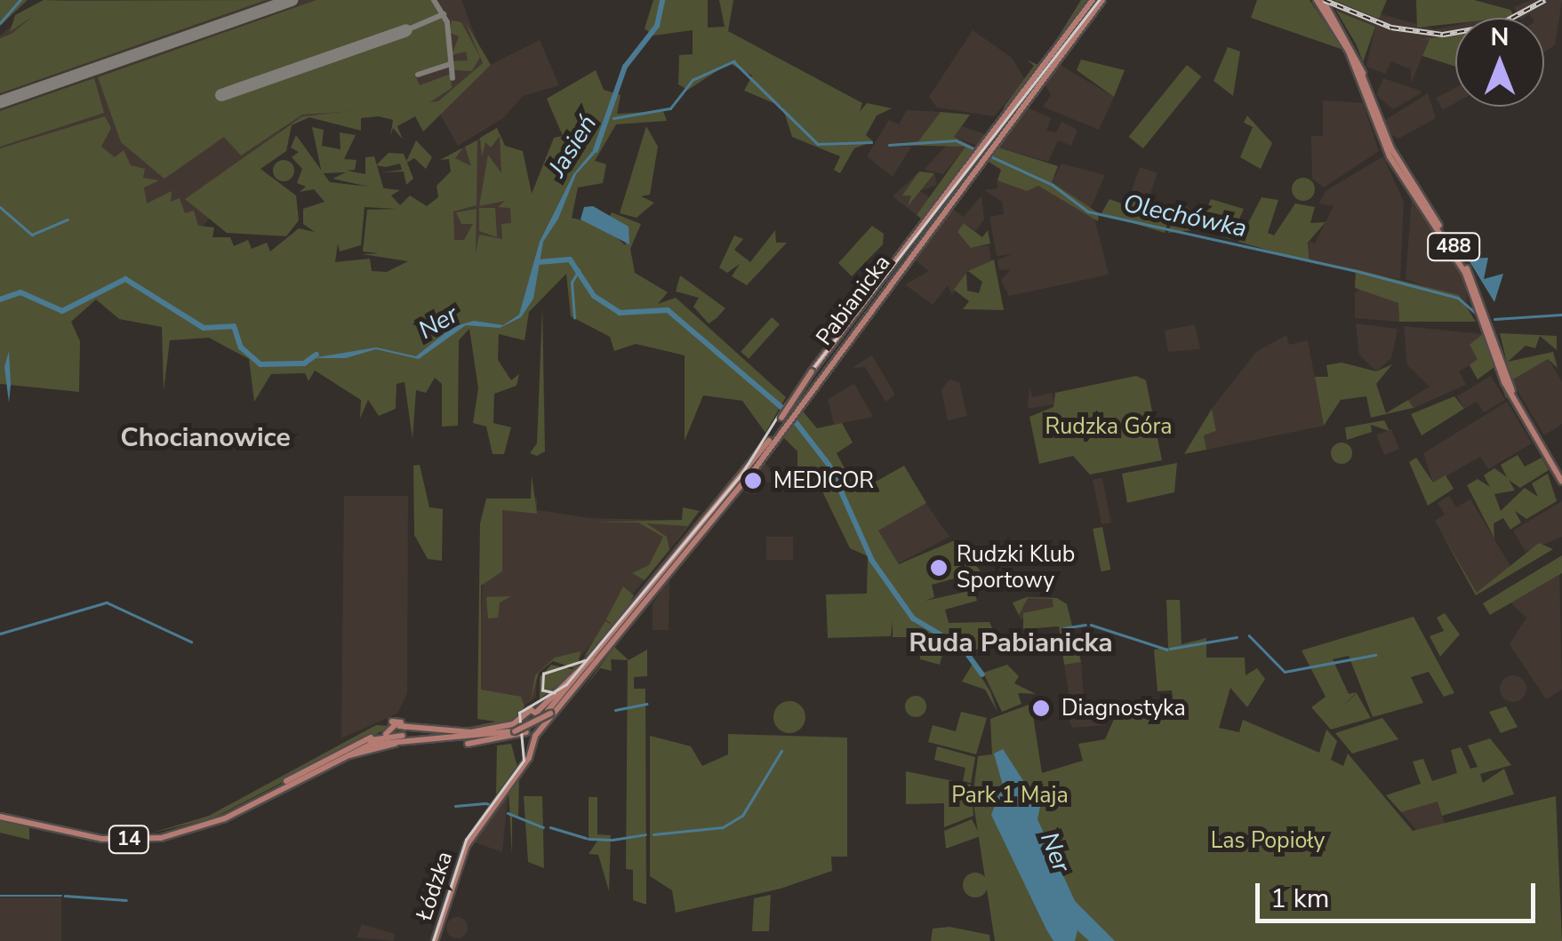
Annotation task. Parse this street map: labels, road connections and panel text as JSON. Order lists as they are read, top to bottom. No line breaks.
{"streets":{"main road":["488","Pabianicka","14","Łódzka"]},"crossings":[["Pabianicka","14"],["14","Łódzka"]],"districts":["Chocianowice","Ruda Pabianicka"],"water":["Jasień","Olechówka","Ner"],"parks":["Rudzka Góra","Park 1 Maja","Las Popioły"],"places":["MEDICOR","Rudzki Klub Sportowy","Diagnostyka"],"scale_bar":"1 km","north":"top"}
